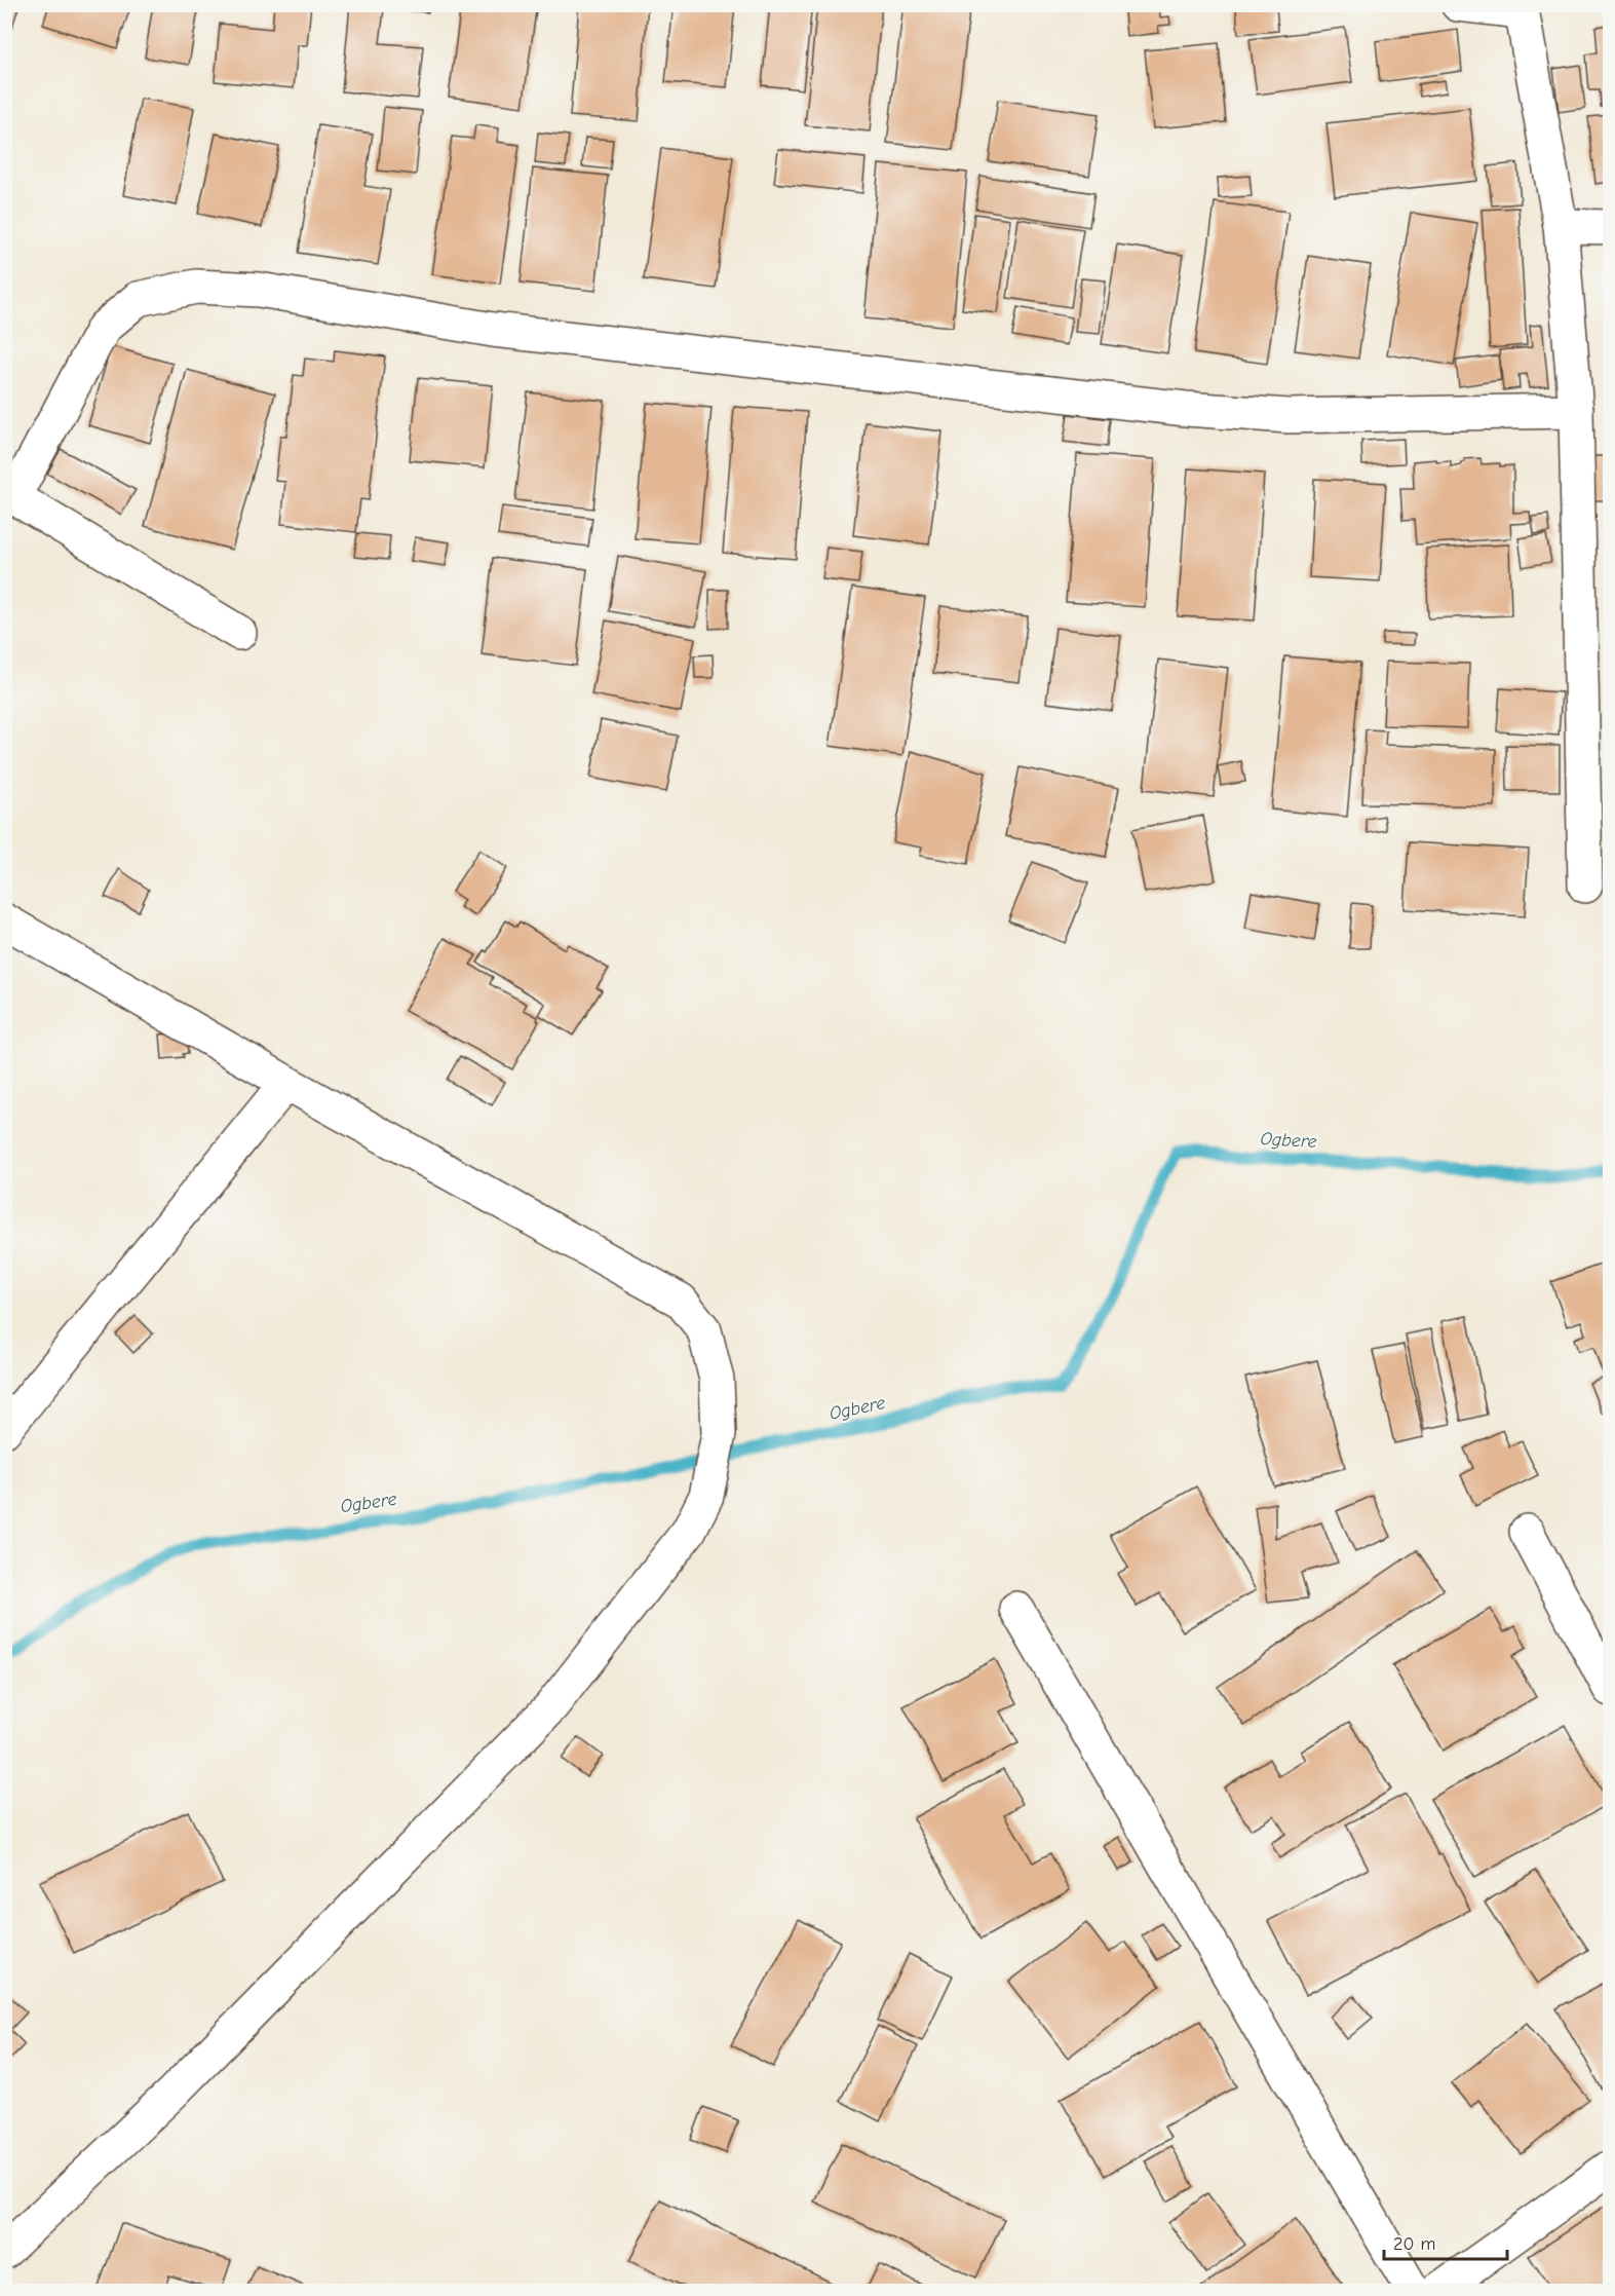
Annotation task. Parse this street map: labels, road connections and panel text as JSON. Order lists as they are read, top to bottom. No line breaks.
{"water":["Ogbere"],"scale_bar":"20 m"}
